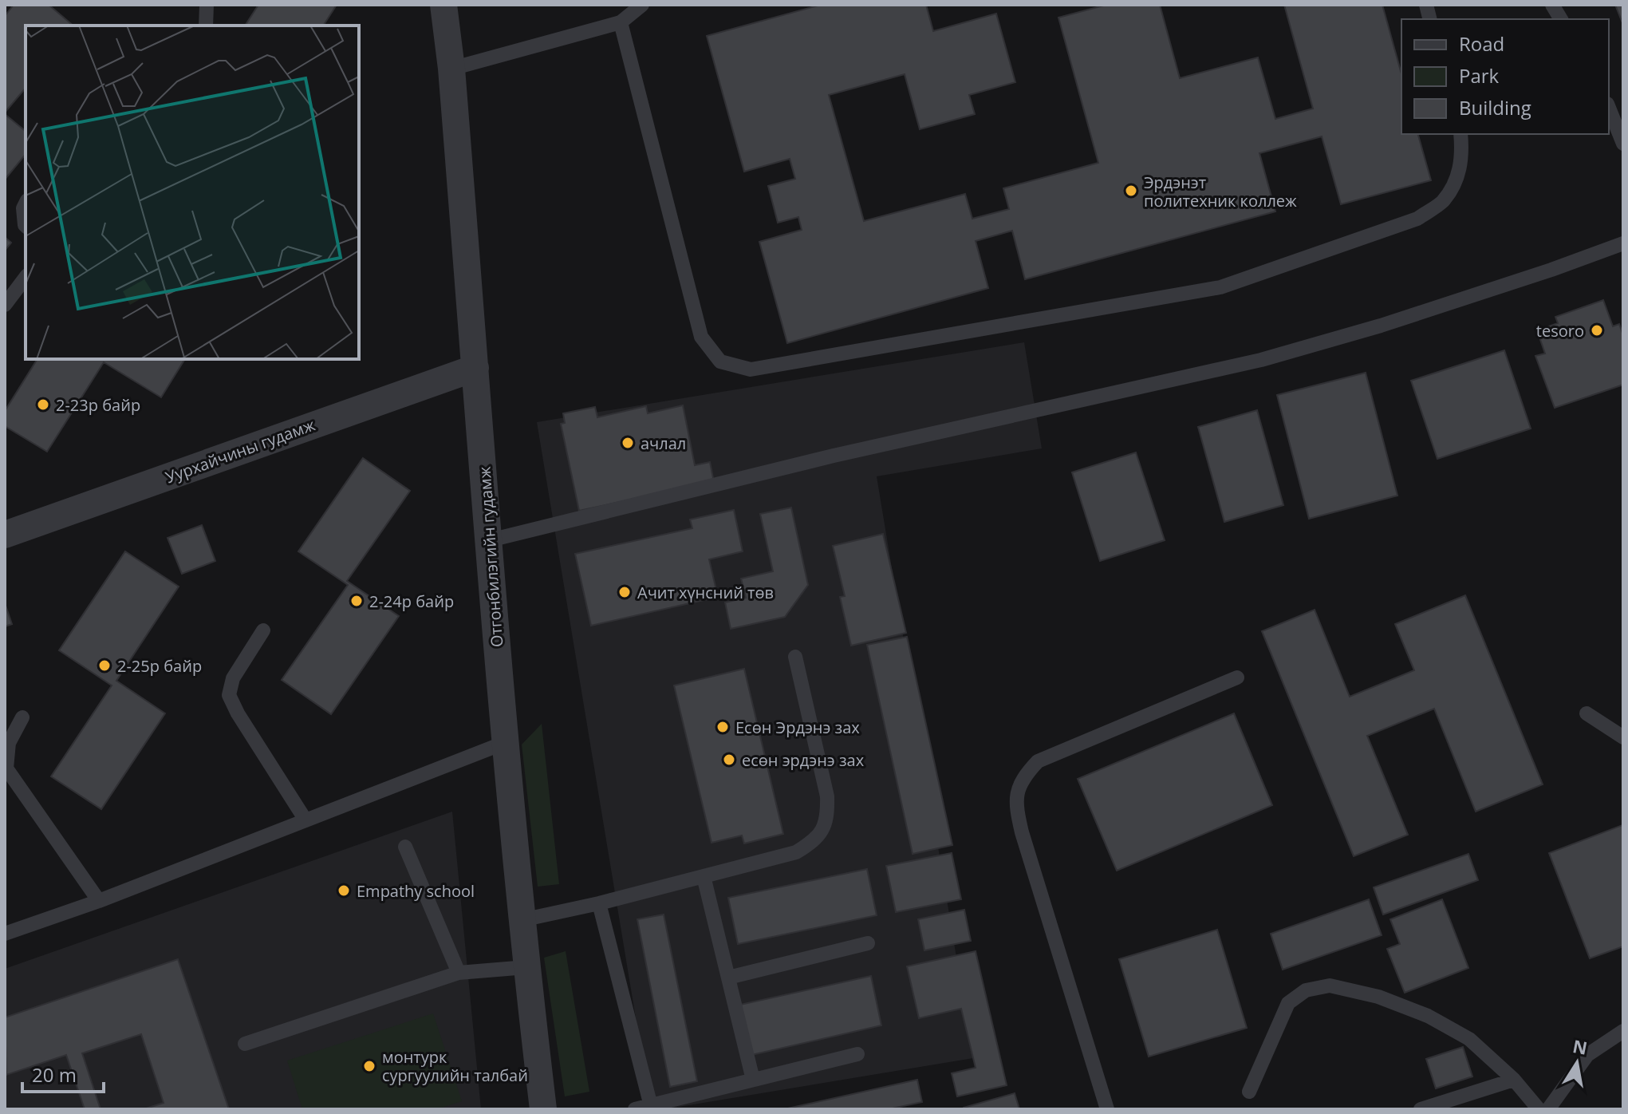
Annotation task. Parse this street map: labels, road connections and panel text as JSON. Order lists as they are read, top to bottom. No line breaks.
{"streets":{"street":["Уурхайчины гудамж","Отгонбилэгийн гудамж"]},"crossings":[["Уурхайчины гудамж","Отгонбилэгийн гудамж"]],"places":["Эрдэнэт политехник коллеж","tesoro","2-23р байр","ачлал","Ачит хүнсний төв","2-24р байр","2-25р байр","Есөн Эрдэнэ зах","есөн эрдэнэ зах","Empathy school","монтурк сургуулийн талбай"],"legend":["Road","Park","Building"],"scale_bar":"20 m","north":"top"}
